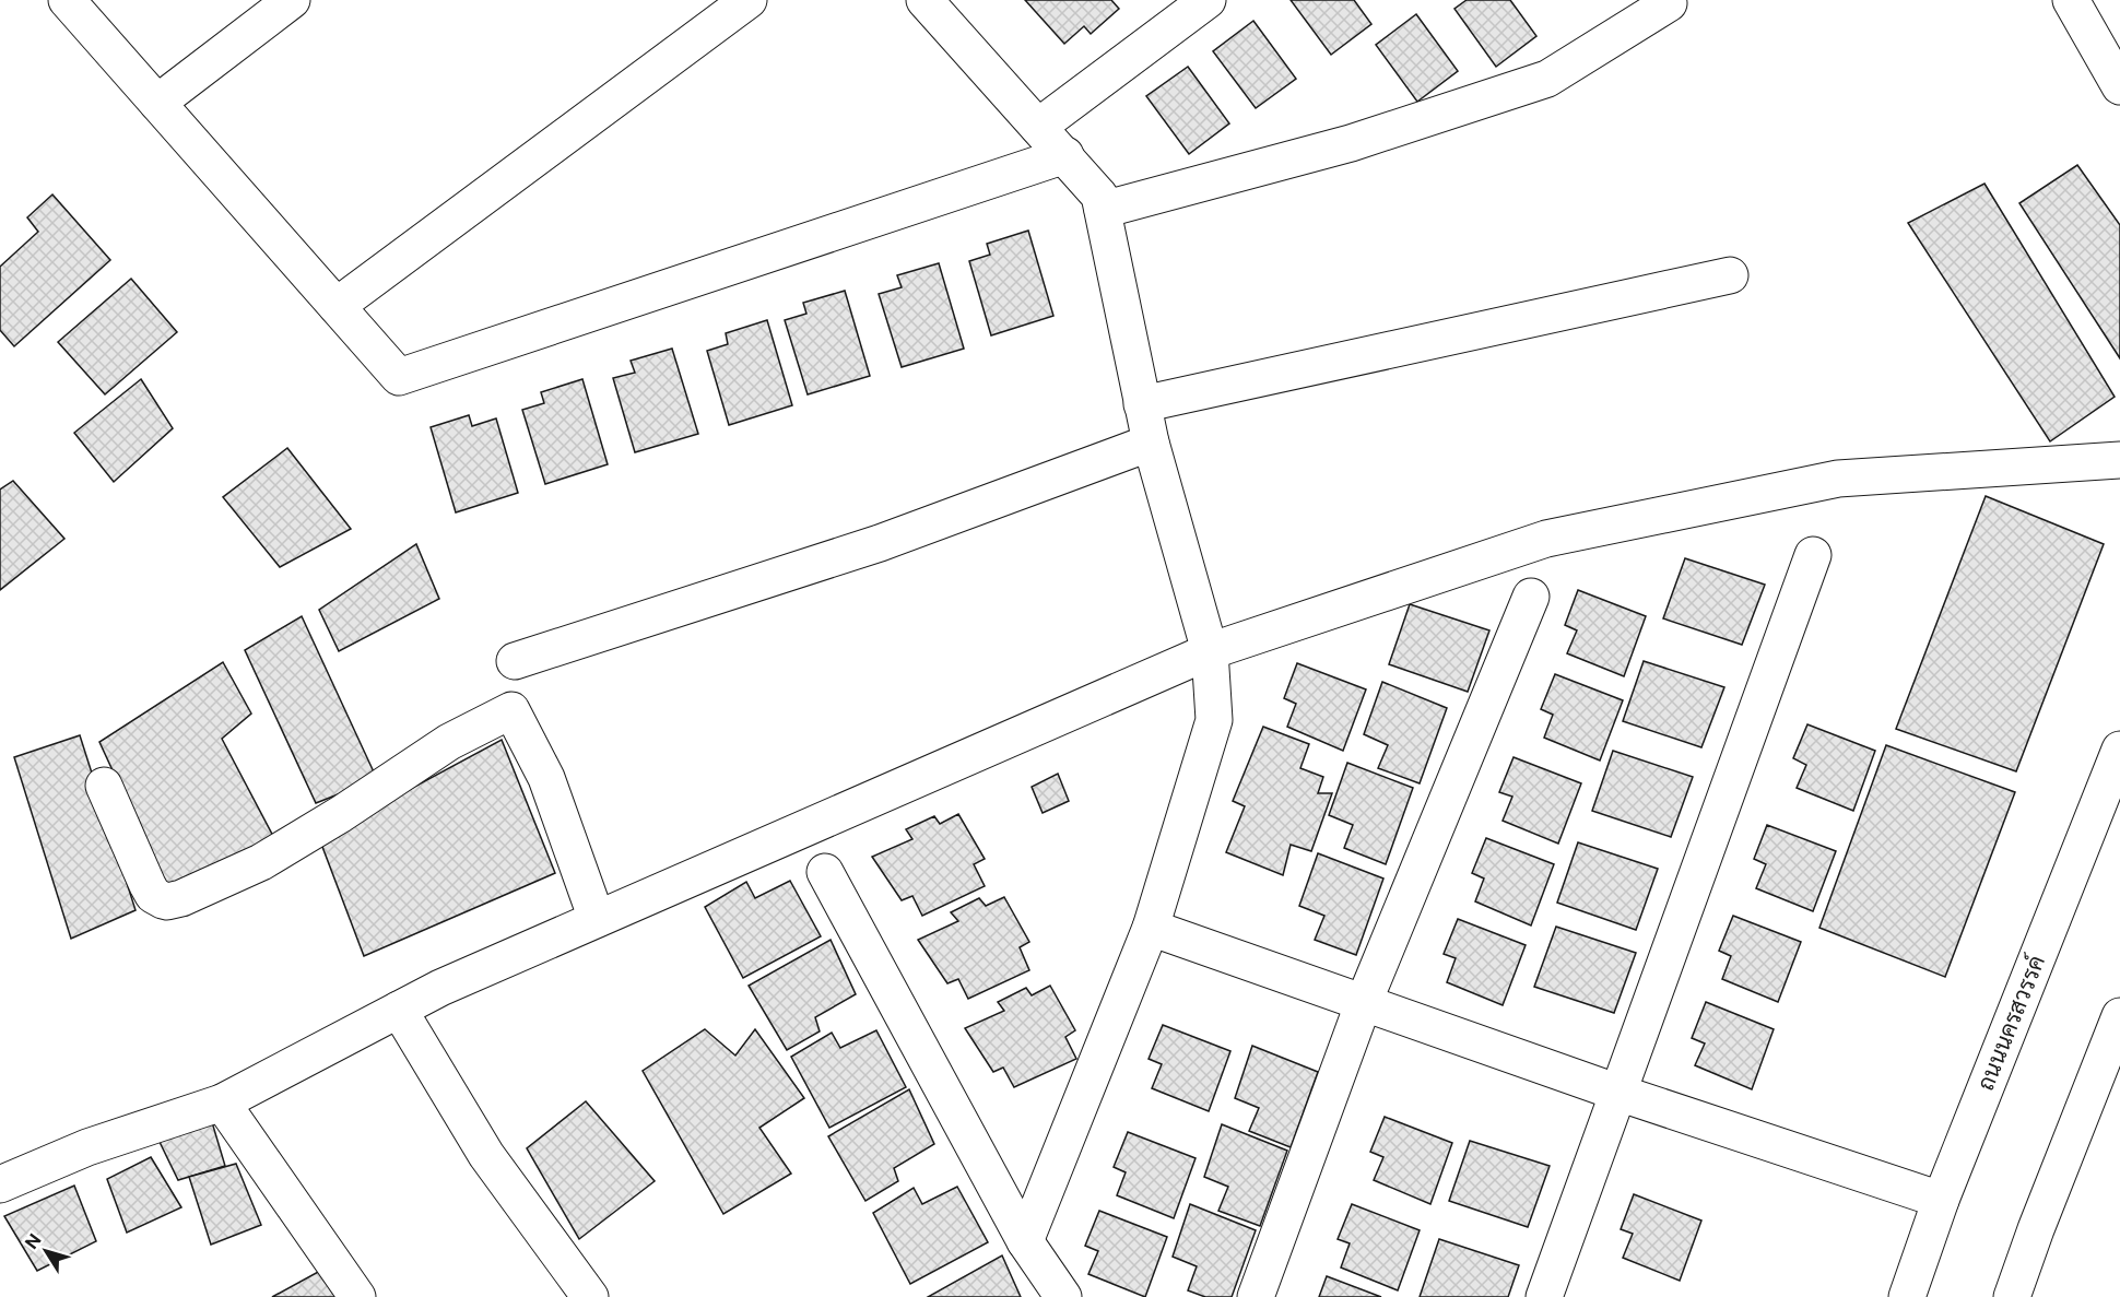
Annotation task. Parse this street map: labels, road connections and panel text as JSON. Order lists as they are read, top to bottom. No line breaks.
{"streets":{"street":["ถนนนครสวรรค์"]},"north":"top left"}
